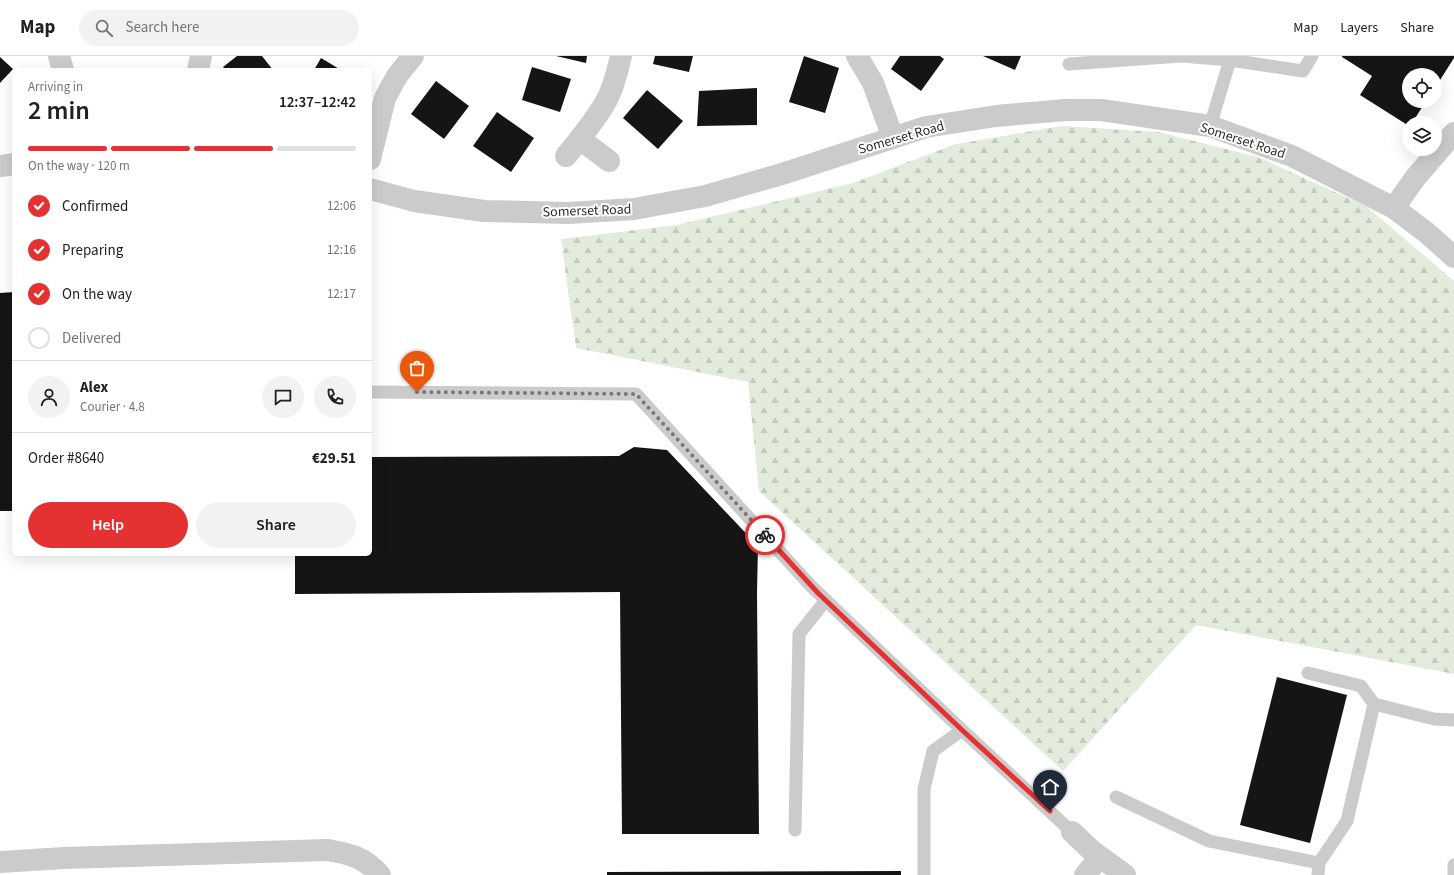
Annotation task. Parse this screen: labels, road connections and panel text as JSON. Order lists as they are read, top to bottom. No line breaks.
{"streets":{"street":["Somerset Road"]},"page":{"header":"Map","search":"Search here","nav":["Map","Layers","Share"],"heading":["2 min","Arriving in","12:37–12:42"],"panel":["Alex","Courier · 4.8","Order #8640","€29.51"],"bar":"On the way · 120 m","list":[["Confirmed","12:06"],["Preparing","12:16"],["On the way","12:17"],"Delivered"],"buttons":["Help","Share"]}}
